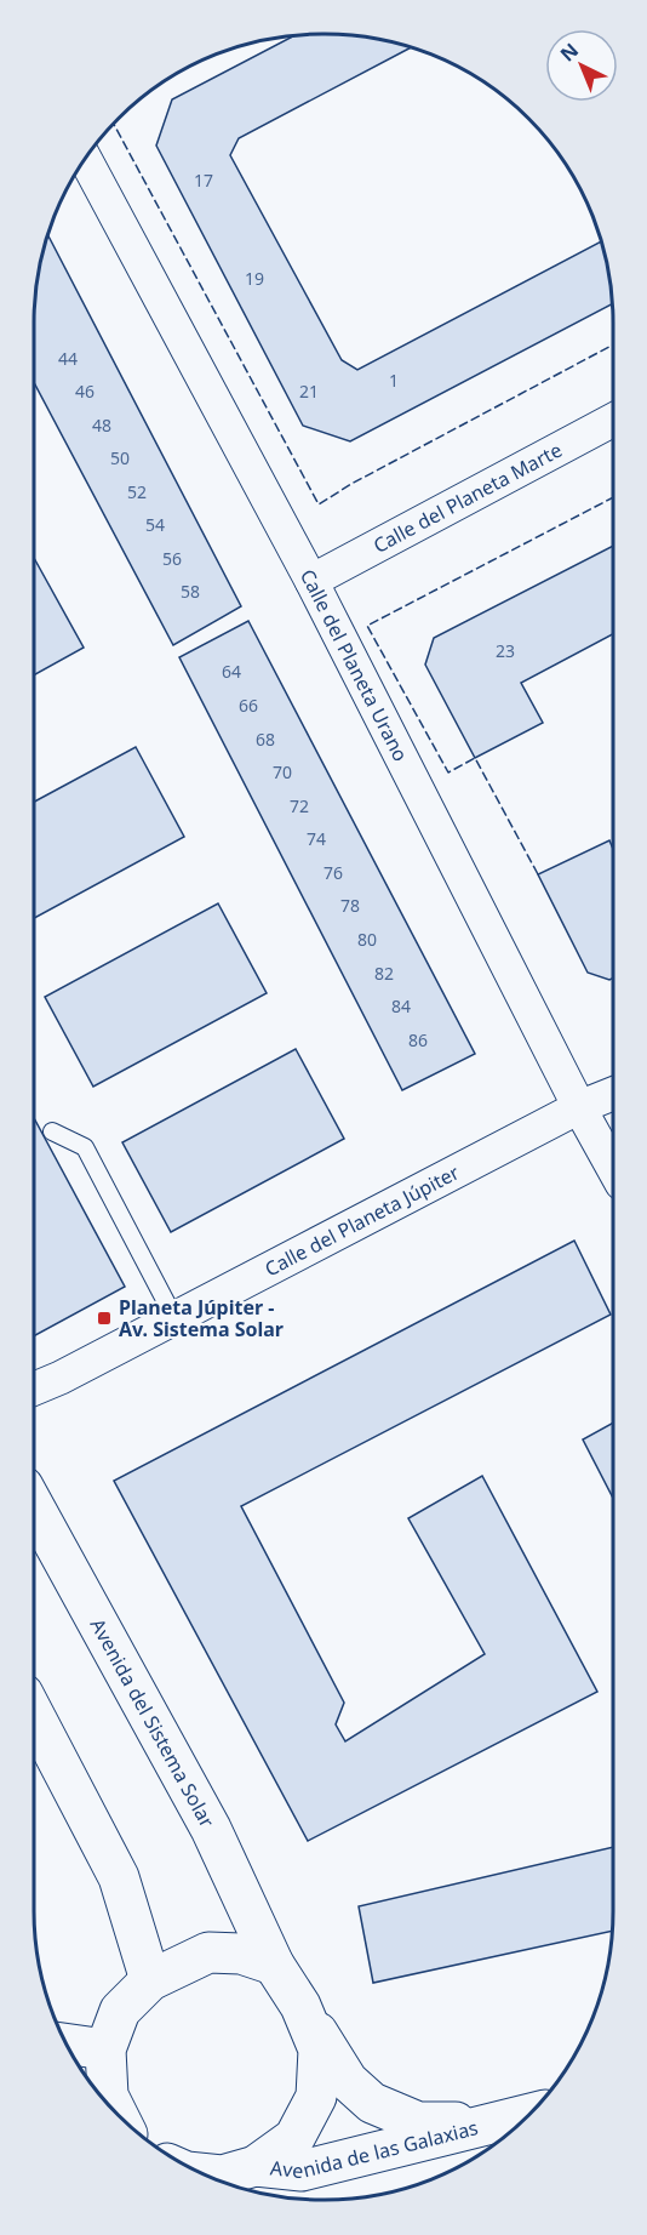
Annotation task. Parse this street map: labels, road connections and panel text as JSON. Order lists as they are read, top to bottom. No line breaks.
{"streets":{"street":["Calle del Planeta Marte","Calle del Planeta Urano","Calle del Planeta Júpiter","Avenida del Sistema Solar","Avenida de las Galaxias"]},"crossings":[["Calle del Planeta Marte","Calle del Planeta Urano"],["Calle del Planeta Urano","Calle del Planeta Júpiter"],["Avenida del Sistema Solar","Avenida de las Galaxias"]],"places":{"transit":["Planeta Júpiter - Av. Sistema Solar"]},"house_numbers":["17","19","44","1","46","21","48","50","52","54","56","58","23","64","66","68","70","72","74","76","78","80","82","84","86"],"north":"top left"}
